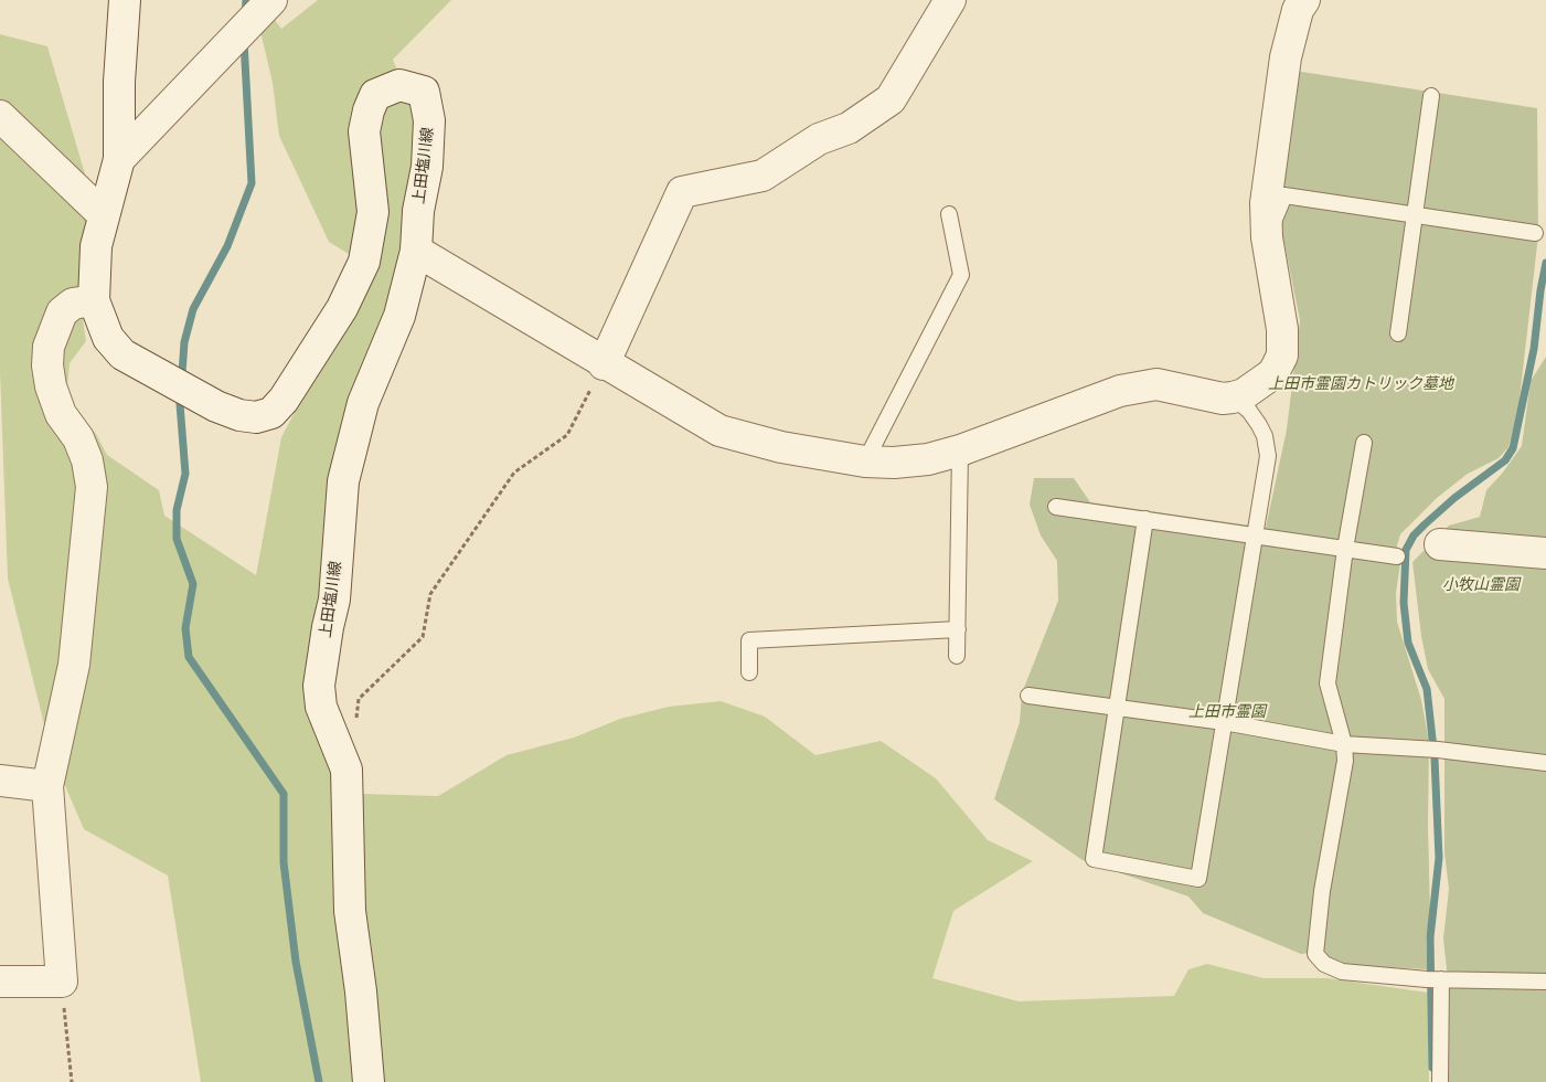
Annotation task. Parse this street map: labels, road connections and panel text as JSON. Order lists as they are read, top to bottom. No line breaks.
{"streets":{"street":["上田塩川線"]},"parks":["上田市霊園カトリック墓地","小牧山霊園","上田市霊園"]}
